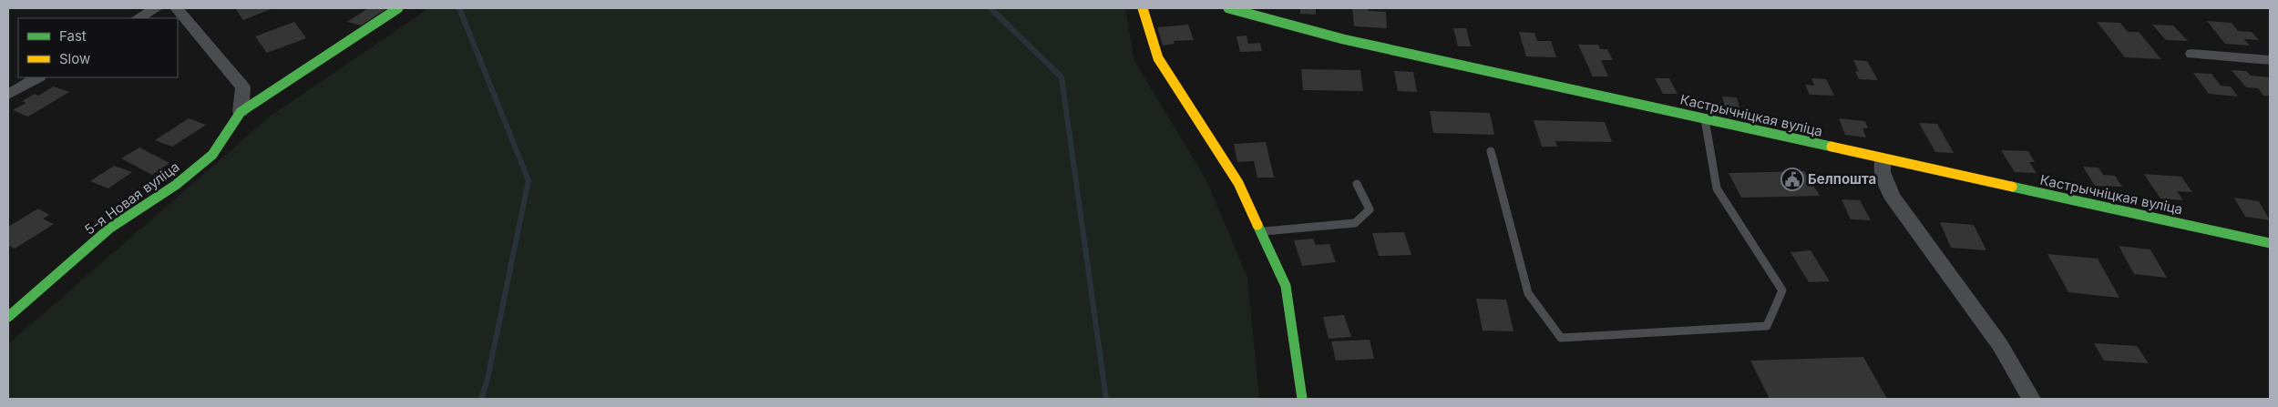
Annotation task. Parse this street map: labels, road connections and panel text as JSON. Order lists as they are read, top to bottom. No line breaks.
{"streets":{"street":["Кастрычніцкая вуліца","5-я Новая вуліца"]},"places":{"public building":["Белпошта"]},"legend":["Fast","Slow"]}
